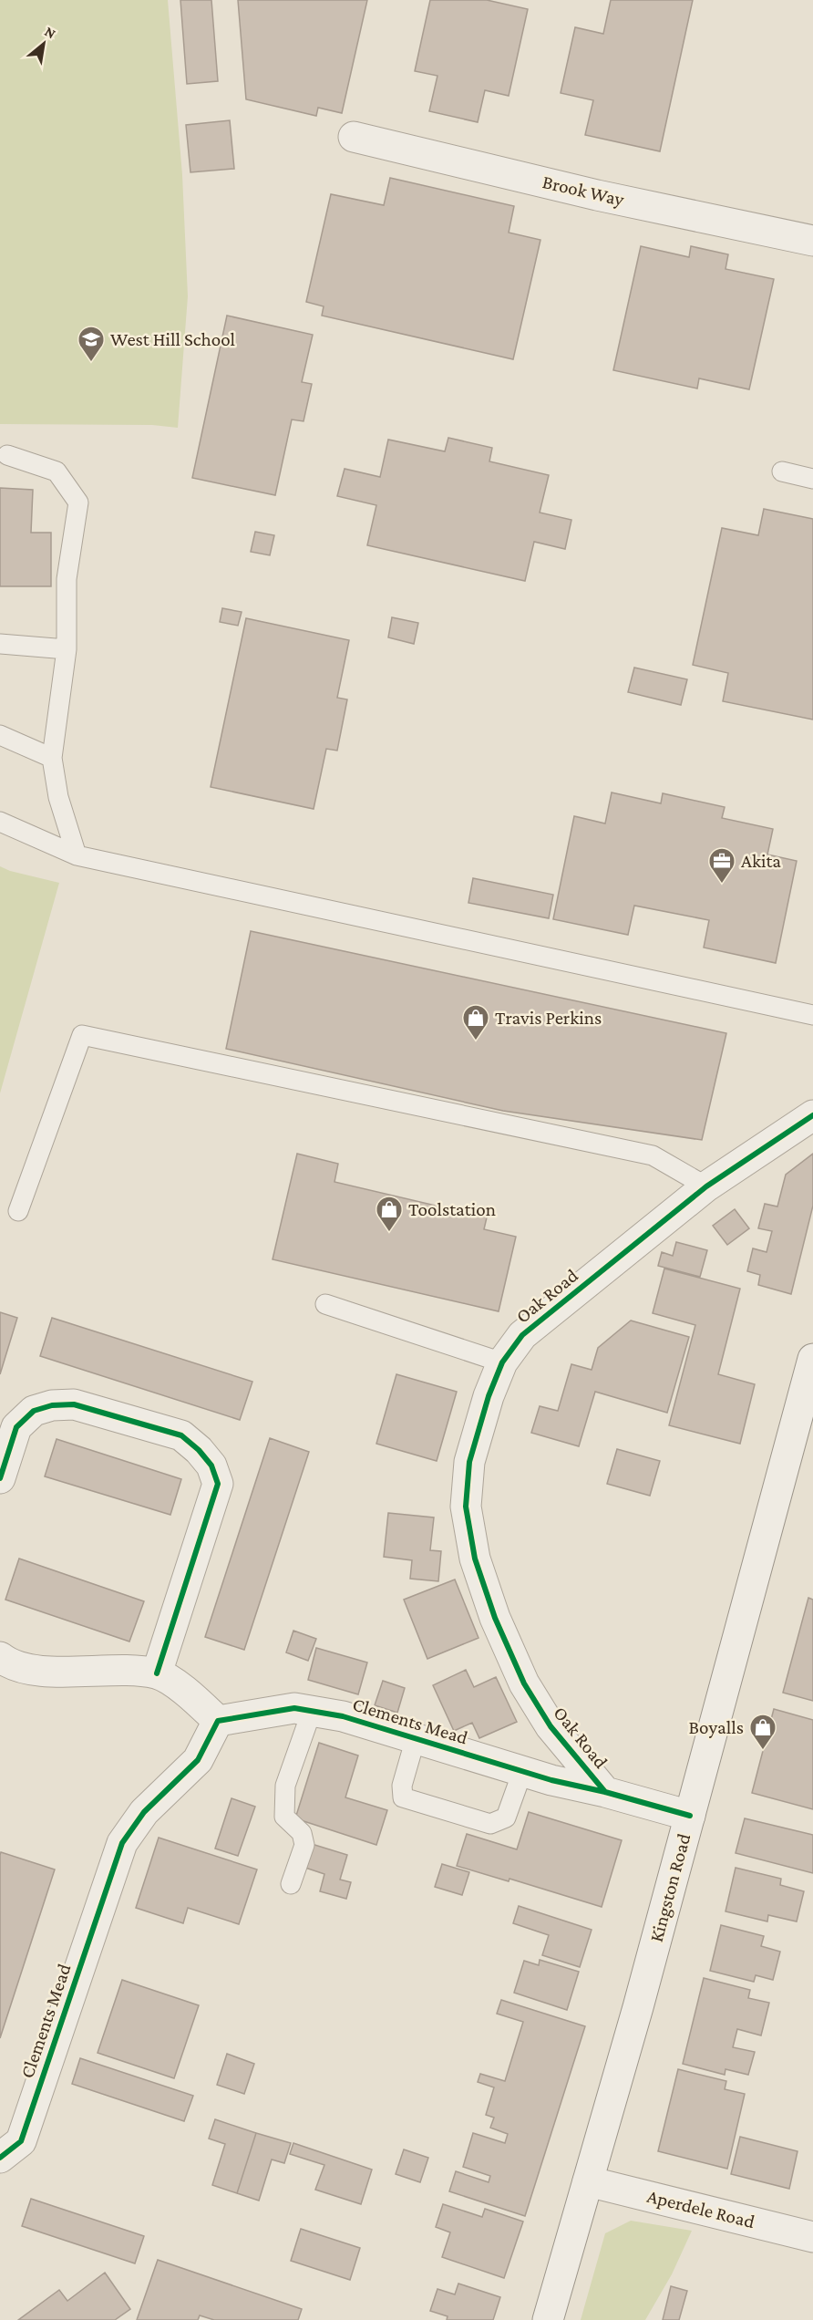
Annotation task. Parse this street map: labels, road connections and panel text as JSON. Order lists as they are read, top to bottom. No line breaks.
{"streets":{"street":["Brook Way","Oak Road","Clements Mead","Kingston Road","Aperdele Road"]},"crossings":[["Oak Road","Clements Mead"],["Clements Mead","Kingston Road"],["Kingston Road","Aperdele Road"]],"places":{"school or university":["West Hill School"],"office":["Akita"],"shop":["Travis Perkins","Toolstation","Boyalls"]},"north":"top right"}
